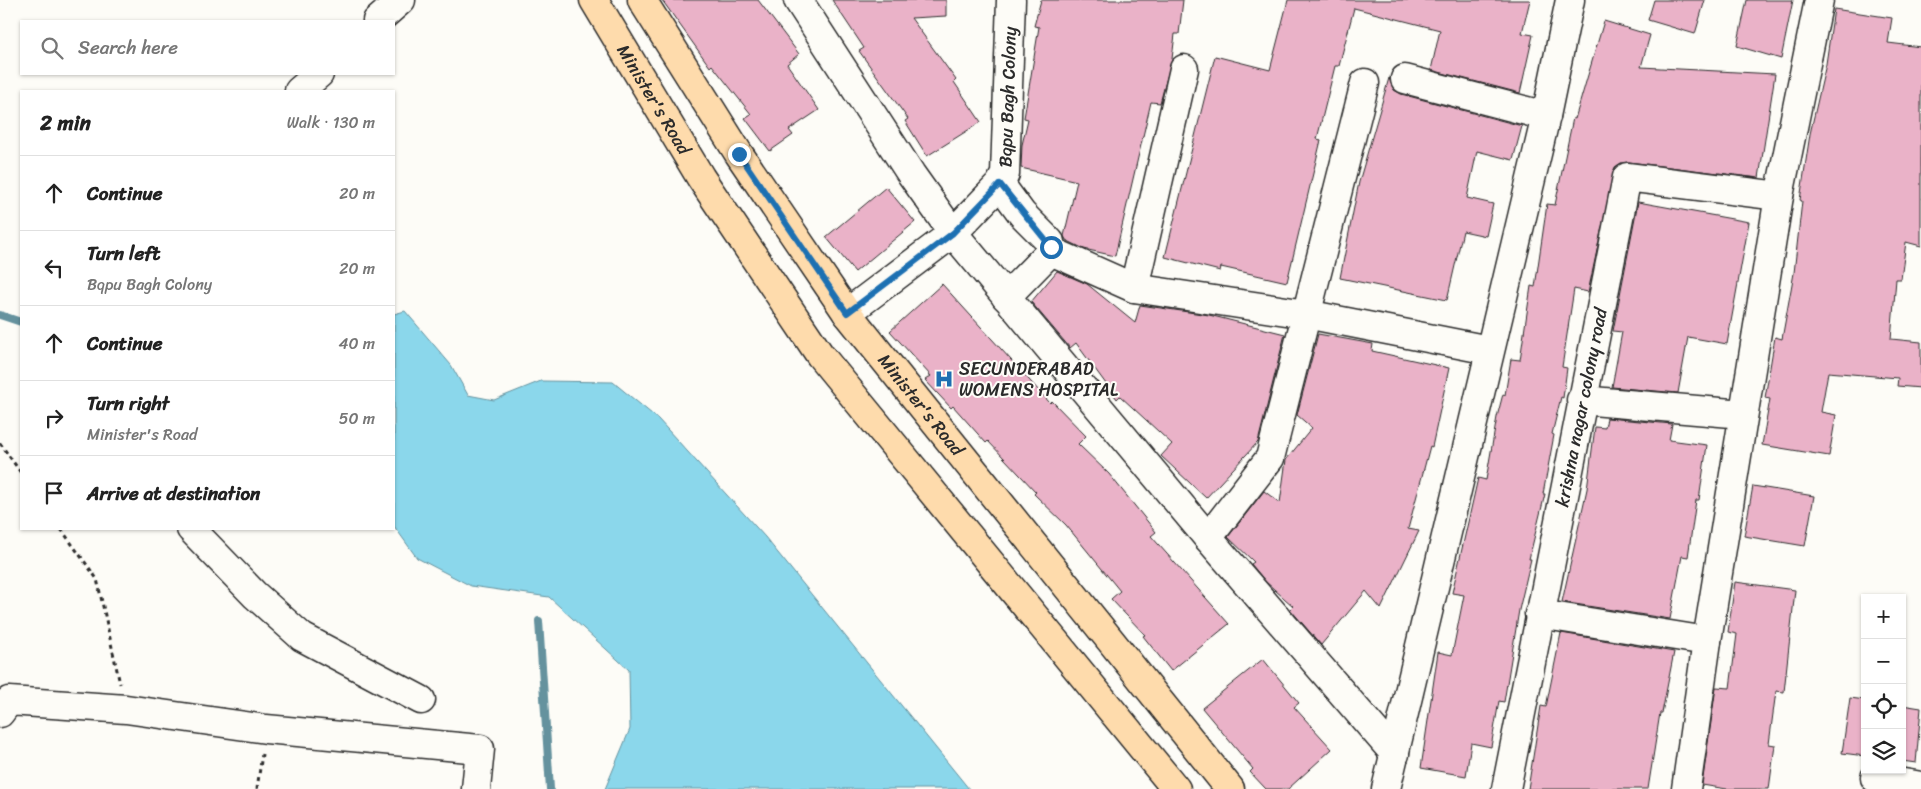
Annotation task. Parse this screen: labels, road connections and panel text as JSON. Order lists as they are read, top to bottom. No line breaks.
{"streets":{"main road":["Minister's Road"],"street":["Bqpu Bagh Colony","krishna nagar colony road"]},"crossings":[["Bqpu Bagh Colony","Minister's Road"]],"places":{"hospital":["SECUNDERABAD WOMENS HOSPITAL"]},"page":{"search":"Search here","heading":["2 min","Walk · 130 m"],"list":[["Continue","20 m"],["Turn left","Bqpu Bagh Colony","20 m"],["Continue","40 m"],["Turn right","Minister's Road","50 m"],"Arrive at destination"],"map_buttons":["+","−"]}}
